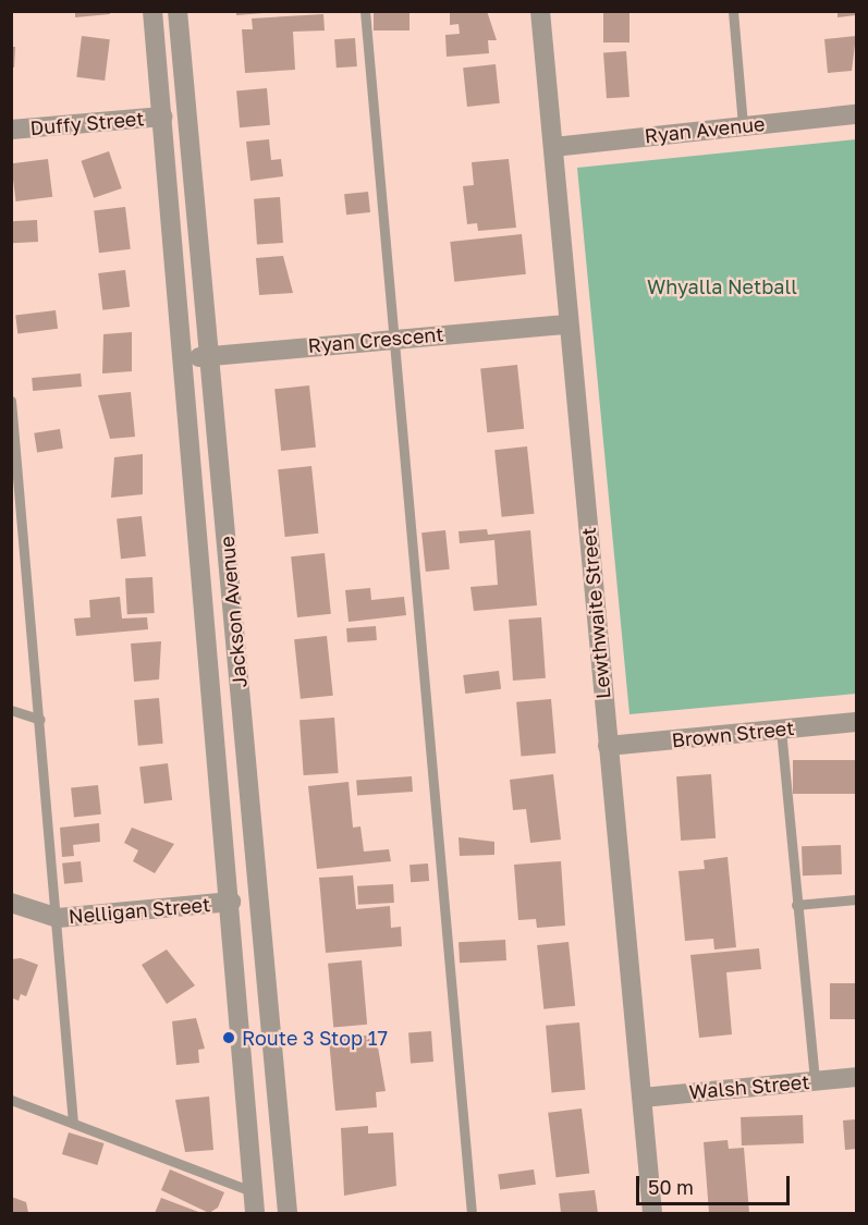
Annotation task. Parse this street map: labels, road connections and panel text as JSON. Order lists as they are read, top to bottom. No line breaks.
{"streets":{"street":["Duffy Street","Ryan Avenue","Ryan Crescent","Jackson Avenue","Lewthwaite Street","Brown Street","Nelligan Street","Walsh Street"]},"crossings":[["Duffy Street","Jackson Avenue"],["Ryan Avenue","Lewthwaite Street"],["Ryan Crescent","Jackson Avenue"],["Ryan Crescent","Lewthwaite Street"],["Jackson Avenue","Nelligan Street"],["Lewthwaite Street","Brown Street"],["Lewthwaite Street","Walsh Street"]],"parks":["Whyalla Netball"],"places":["Route 3 Stop 17"],"scale_bar":"50 m"}
